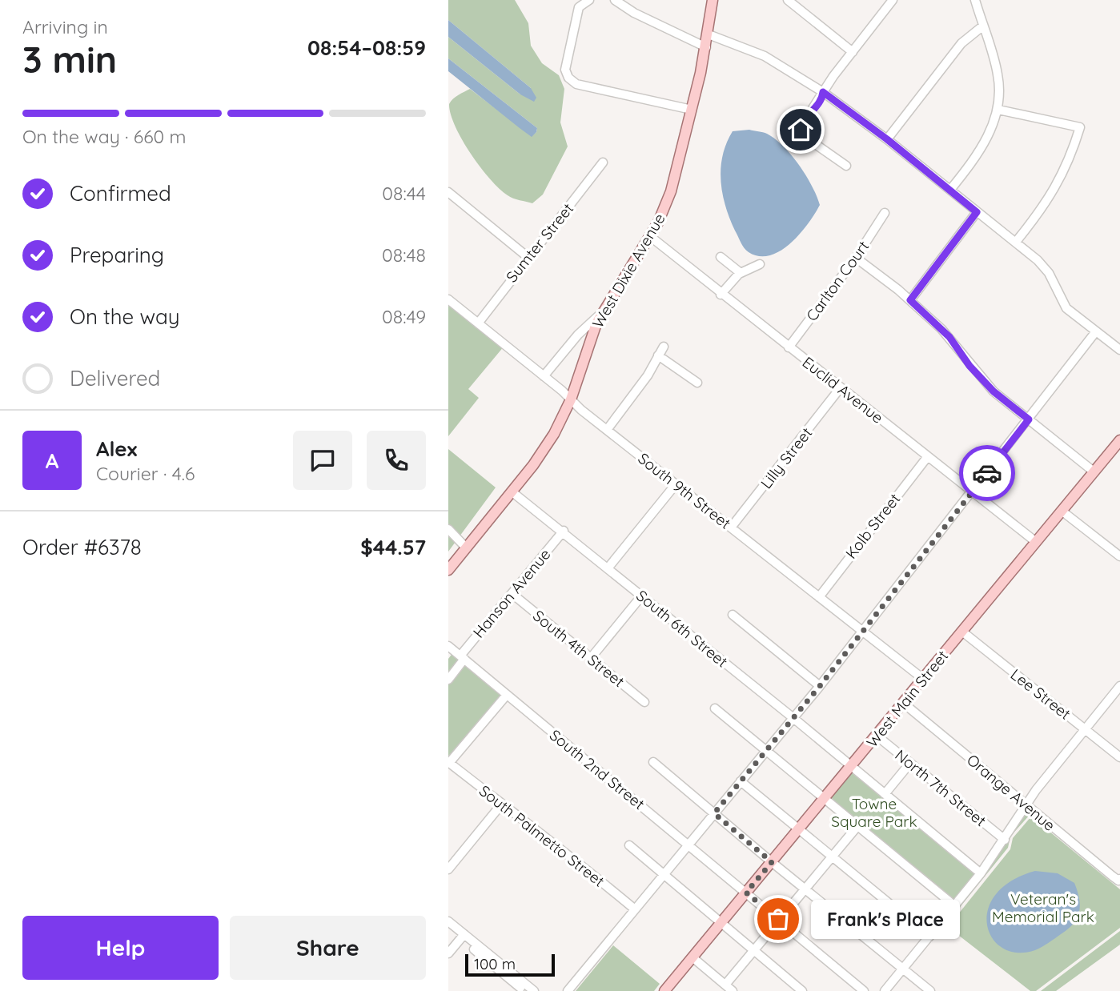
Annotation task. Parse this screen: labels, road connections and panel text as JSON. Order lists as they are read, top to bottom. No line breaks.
{"streets":{"main road":["West Dixie Avenue","West Main Street"],"street":["Sumter Street","Carlton Court","Euclid Avenue","Lilly Street","South 9th Street","Kolb Street","Hanson Avenue","South 6th Street","South 4th Street","Lee Street","South 2nd Street","North 7th Street","Orange Avenue","South Palmetto Street"]},"crossings":[["Sumter Street","South 9th Street"],["West Dixie Avenue","Euclid Avenue"],["West Dixie Avenue","South 9th Street"],["West Dixie Avenue","South 6th Street"],["Carlton Court","Euclid Avenue"],["Euclid Avenue","Lilly Street"],["Euclid Avenue","Kolb Street"],["Euclid Avenue","West Main Street"],["Lilly Street","South 9th Street"],["South 9th Street","Kolb Street"],["South 9th Street","West Main Street"],["Hanson Avenue","South 6th Street"],["Hanson Avenue","South 4th Street"],["Hanson Avenue","South 2nd Street"],["South 6th Street","West Main Street"],["Lee Street","West Main Street"],["West Main Street","South 2nd Street"],["West Main Street","North 7th Street"],["West Main Street","Orange Avenue"]],"parks":["Towne Square Park","Veteran's Memorial Park"],"places":["Frank's Place"],"scale_bar":"100 m","page":{"heading":["3 min","Arriving in","08:54–08:59"],"panel":["Alex","Courier · 4.6","Order #6378","$44.57"],"bar":"On the way · 660 m","list":[["Confirmed","08:44"],["Preparing","08:48"],["On the way","08:49"],"Delivered"],"round":"A","bubble":"Frank's Place","buttons":["Help","Share"],"scale":"100 m"}}
